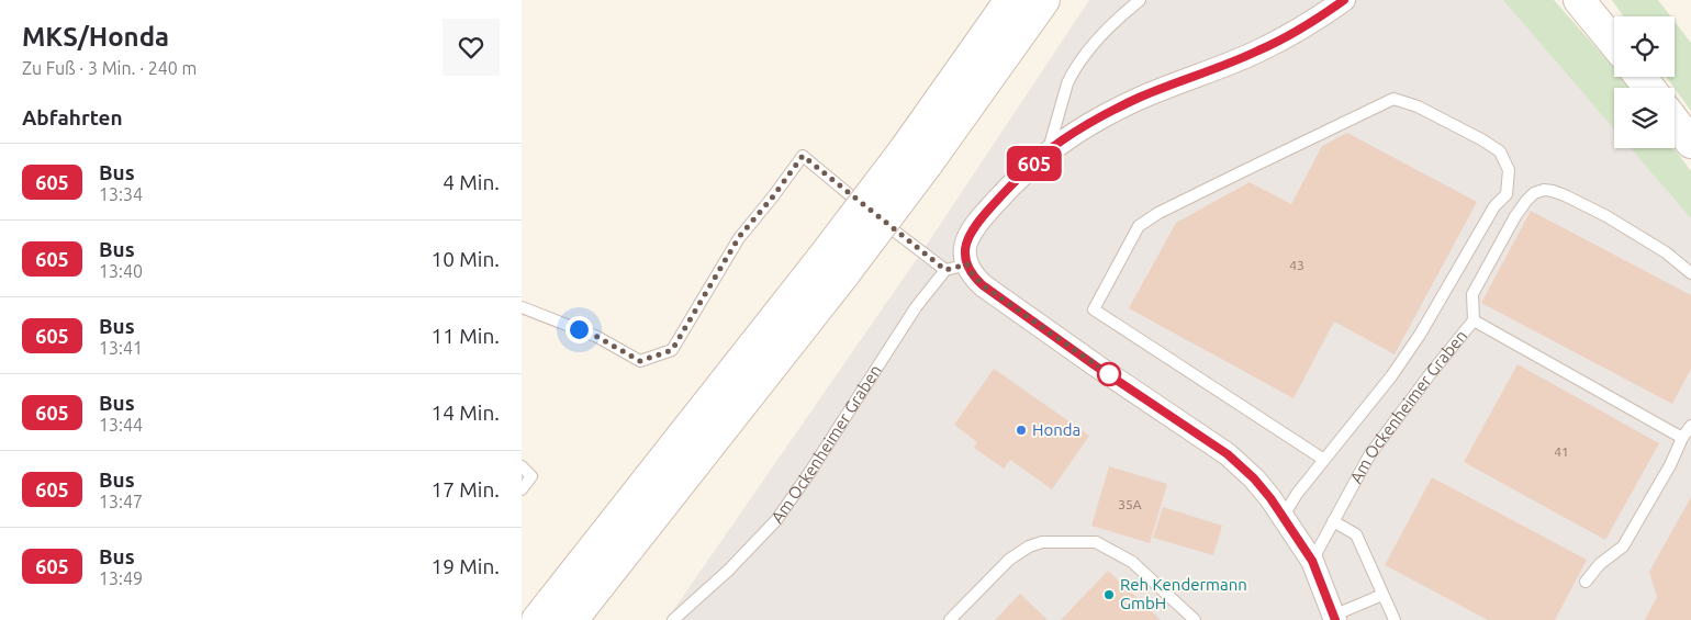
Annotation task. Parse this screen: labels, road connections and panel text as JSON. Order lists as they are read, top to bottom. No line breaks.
{"streets":{"lane":["Am Ockenheimer Graben"]},"places":["Honda","Reh Kendermann GmbH"],"lines":["bus line 605"],"house_numbers":["43","41","35A"],"page":{"heading":[["MKS/Honda","Zu Fuß · 3 Min. · 240 m"],"Abfahrten"],"on_map":"605","list":[{"mark":"605","name":"Bus","note":"13:34","value":"4 Min."},{"mark":"605","name":"Bus","note":"13:40","value":"10 Min."},{"mark":"605","name":"Bus","note":"13:41","value":"11 Min."},{"mark":"605","name":"Bus","note":"13:44","value":"14 Min."},{"mark":"605","name":"Bus","note":"13:47","value":"17 Min."},{"mark":"605","name":"Bus","note":"13:49","value":"19 Min."}]}}
